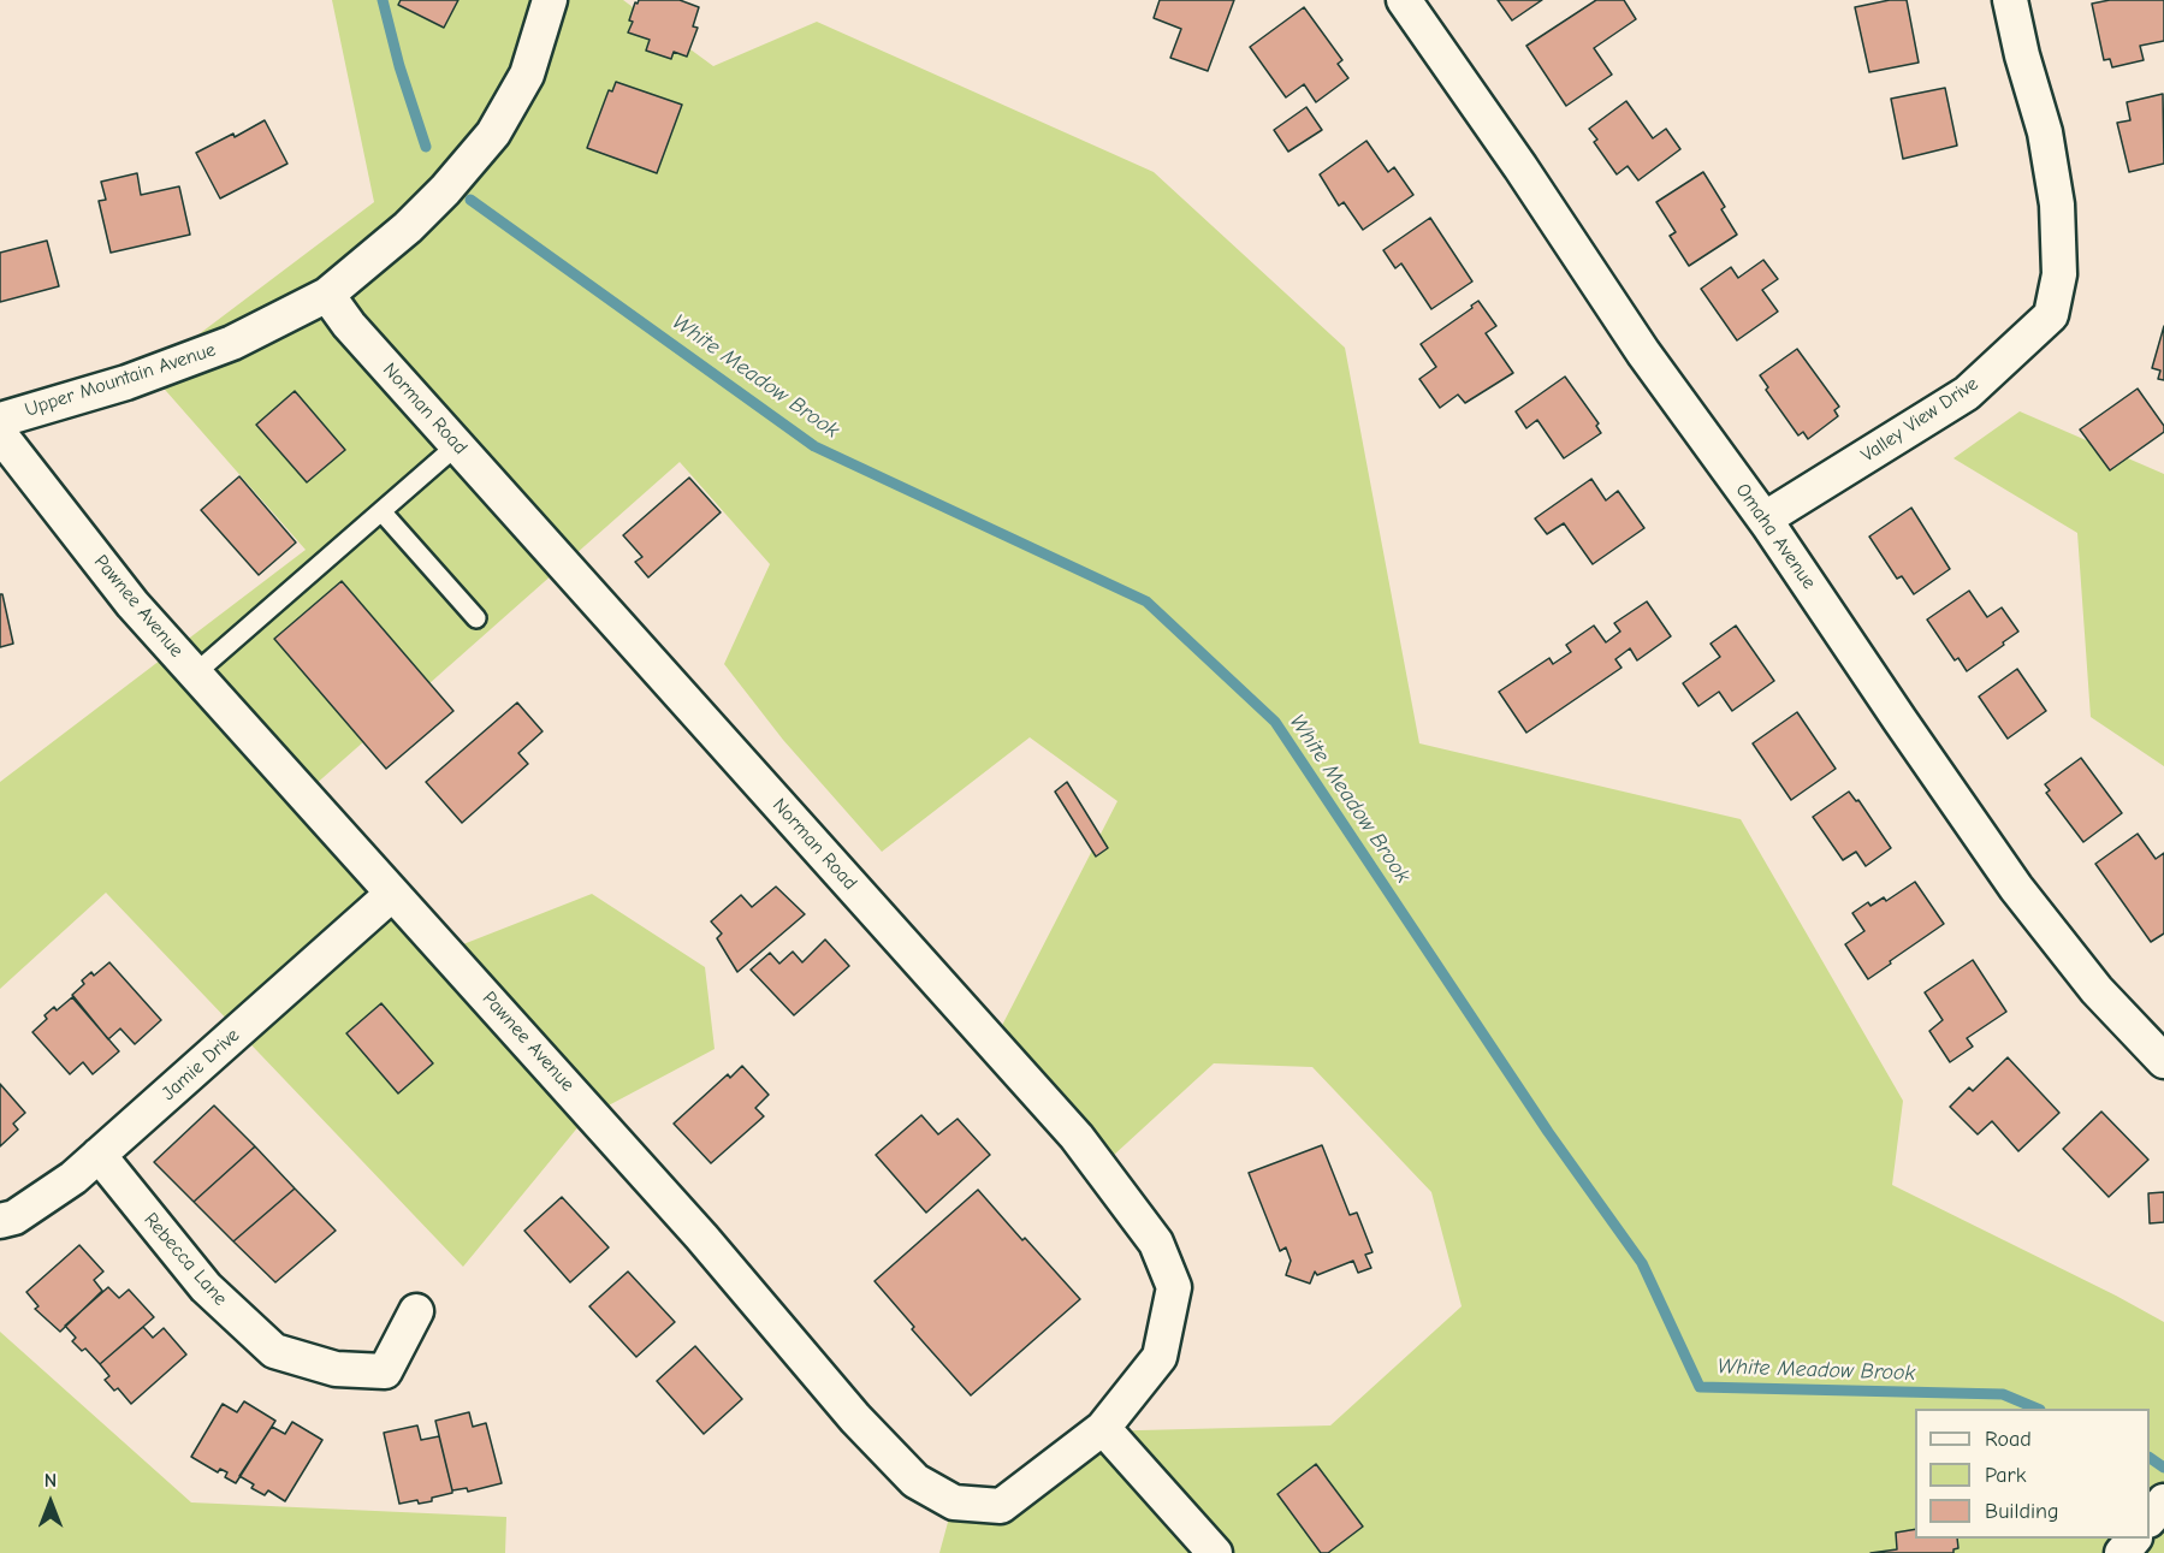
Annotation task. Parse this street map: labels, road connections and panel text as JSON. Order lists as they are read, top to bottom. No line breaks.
{"streets":{"street":["Upper Mountain Avenue","Norman Road","Valley View Drive","Omaha Avenue","Pawnee Avenue","Jamie Drive","Rebecca Lane"]},"crossings":[["Upper Mountain Avenue","Norman Road"],["Norman Road","Pawnee Avenue"],["Valley View Drive","Omaha Avenue"],["Pawnee Avenue","Jamie Drive"],["Jamie Drive","Rebecca Lane"]],"water":["White Meadow Brook"],"legend":["Road","Park","Building"],"north":"top"}
